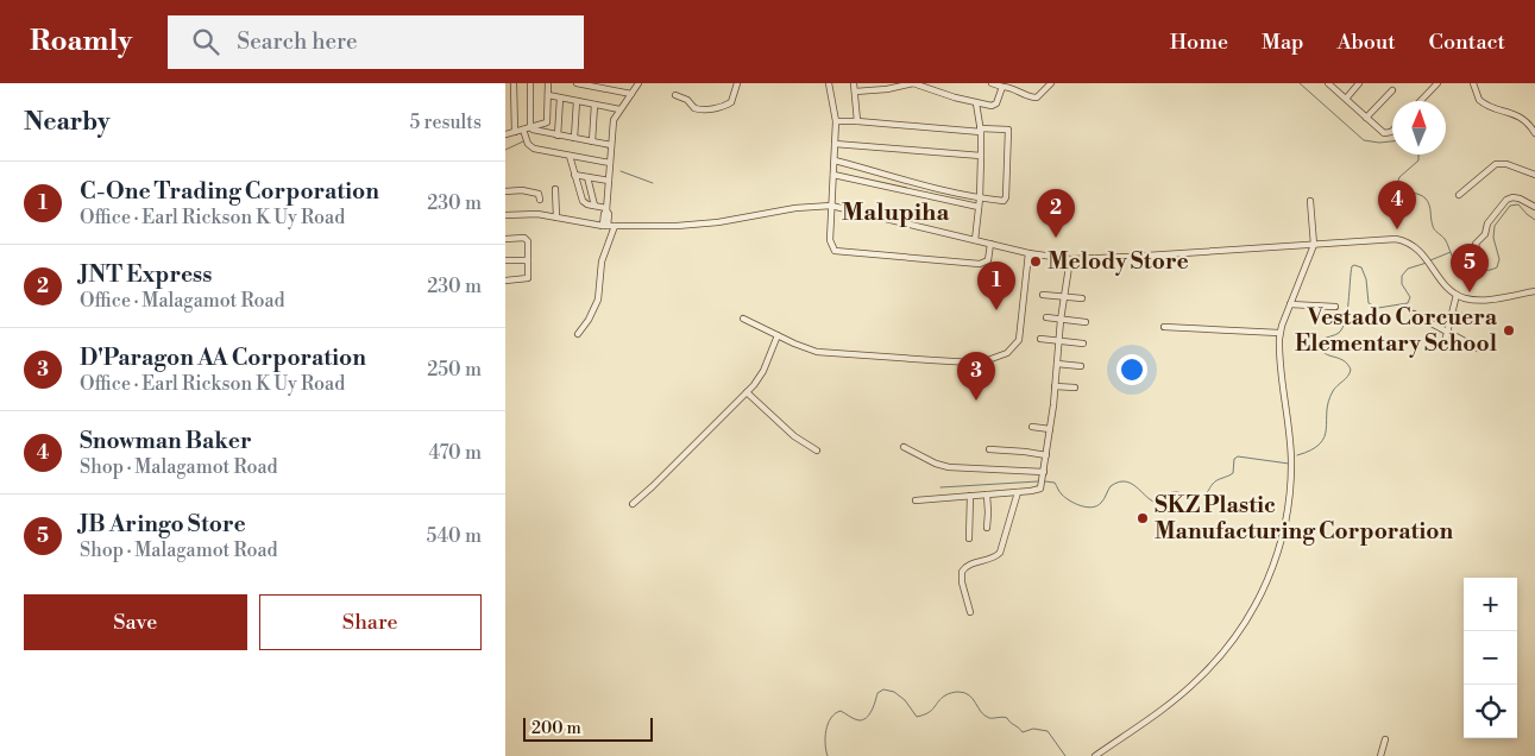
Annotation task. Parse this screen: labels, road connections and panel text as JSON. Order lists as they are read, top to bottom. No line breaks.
{"districts":["Malupiha"],"places":["Melody Store","Vestado Corcuera Elementary School","SKZ Plastic Manufacturing Corporation"],"scale_bar":"200 m","north":"top","page":{"header":"Roamly","search":"Search here","nav":["Home","Map","About","Contact"],"heading":["Nearby","5 results"],"list":[{"mark":"1","name":"C-One Trading Corporation","note":"Office · Earl Rickson K Uy Road","value":"230 m"},{"mark":"2","name":"JNT Express","note":"Office · Malagamot Road","value":"230 m"},{"mark":"3","name":"D'Paragon AA Corporation","note":"Office · Earl Rickson K Uy Road","value":"250 m"},{"mark":"4","name":"Snowman Baker","note":"Shop · Malagamot Road","value":"470 m"},{"mark":"5","name":"JB Aringo Store","note":"Shop · Malagamot Road","value":"540 m"}],"pins":["4","2","5","1","3"],"buttons":["Save","Share"],"map_buttons":["+","−"],"scale":"200 m"}}
